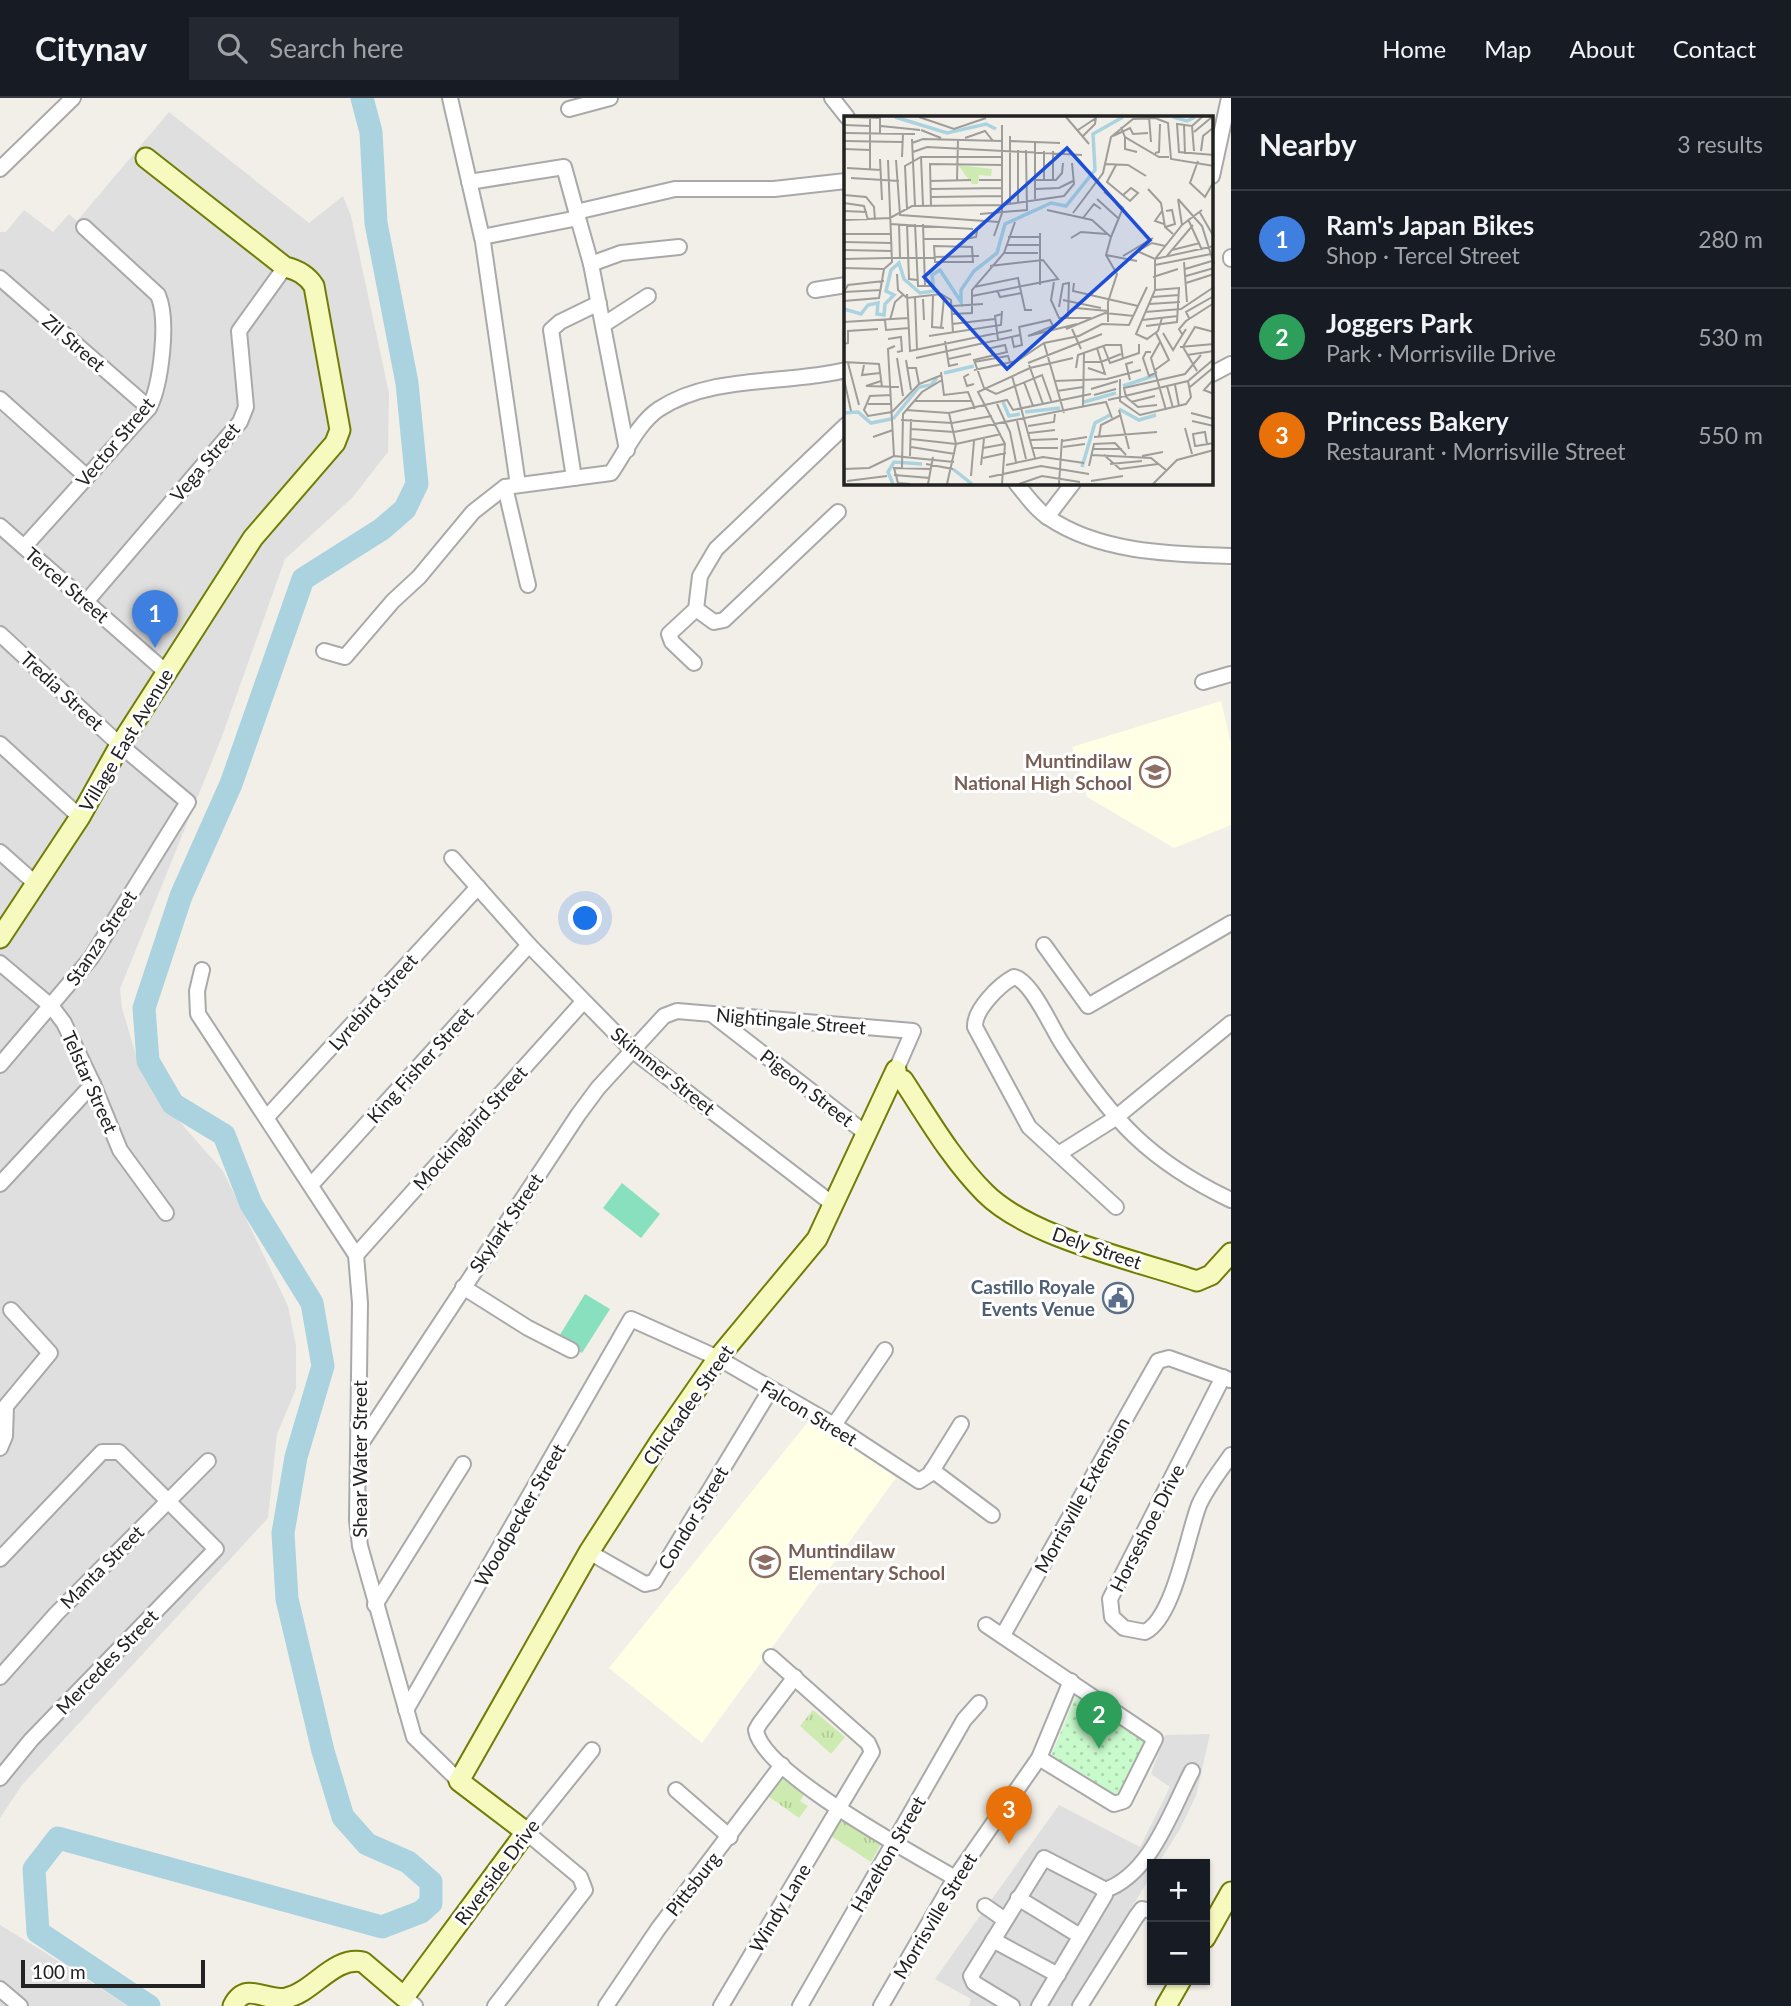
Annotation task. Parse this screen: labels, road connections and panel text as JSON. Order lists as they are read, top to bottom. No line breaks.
{"streets":{"street":["Zil Street","Vector Street","Vega Street","Tercel Street","Tredia Street","Village East Avenue","Stanza Street","Lyrebird Street","Nightingale Street","King Fisher Street","Skimmer Street","Telstar Street","Pigeon Street","Mockingbird Street","Skylark Street","Dely Street","Chickadee Street","Falcon Street","Shear Water Street","Morrisville Extension","Woodpecker Street","Condor Street","Horseshoe Drive","Manta Street","Mercedes Street","Hazelton Street","Riverside Drive","Pittsburg","Windy Lane","Morrisville Street"]},"crossings":[["Zil Street","Vector Street"],["Vector Street","Tercel Street"],["Vega Street","Tercel Street"],["Vega Street","Village East Avenue"],["Tercel Street","Village East Avenue"],["Tredia Street","Village East Avenue"],["Tredia Street","Stanza Street"],["Stanza Street","Telstar Street"],["Lyrebird Street","Skimmer Street"],["Lyrebird Street","Shear Water Street"],["Nightingale Street","Pigeon Street"],["Nightingale Street","Skylark Street"],["Nightingale Street","Chickadee Street"],["King Fisher Street","Skimmer Street"],["King Fisher Street","Shear Water Street"],["Skimmer Street","Mockingbird Street"],["Skimmer Street","Skylark Street"],["Skimmer Street","Chickadee Street"],["Pigeon Street","Chickadee Street"],["Mockingbird Street","Shear Water Street"],["Skylark Street","Shear Water Street"],["Dely Street","Chickadee Street"],["Chickadee Street","Falcon Street"],["Chickadee Street","Shear Water Street"],["Chickadee Street","Condor Street"],["Falcon Street","Woodpecker Street"],["Falcon Street","Condor Street"],["Shear Water Street","Woodpecker Street"],["Shear Water Street","Riverside Drive"],["Morrisville Extension","Horseshoe Drive"],["Manta Street","Mercedes Street"]],"places":{"school or university":["Muntindilaw National High School","Muntindilaw Elementary School"],"public building":["Castillo Royale Events Venue"]},"scale_bar":"100 m","page":{"header":"Citynav","search":"Search here","nav":["Home","Map","About","Contact"],"heading":["Nearby","3 results"],"list":[{"mark":"1","name":"Ram's Japan Bikes","note":"Shop · Tercel Street","value":"280 m"},{"mark":"2","name":"Joggers Park","note":"Park · Morrisville Drive","value":"530 m"},{"mark":"3","name":"Princess Bakery","note":"Restaurant · Morrisville Street","value":"550 m"}],"pins":["1","2","3"],"map_buttons":["+","−"],"scale":"100 m"}}
